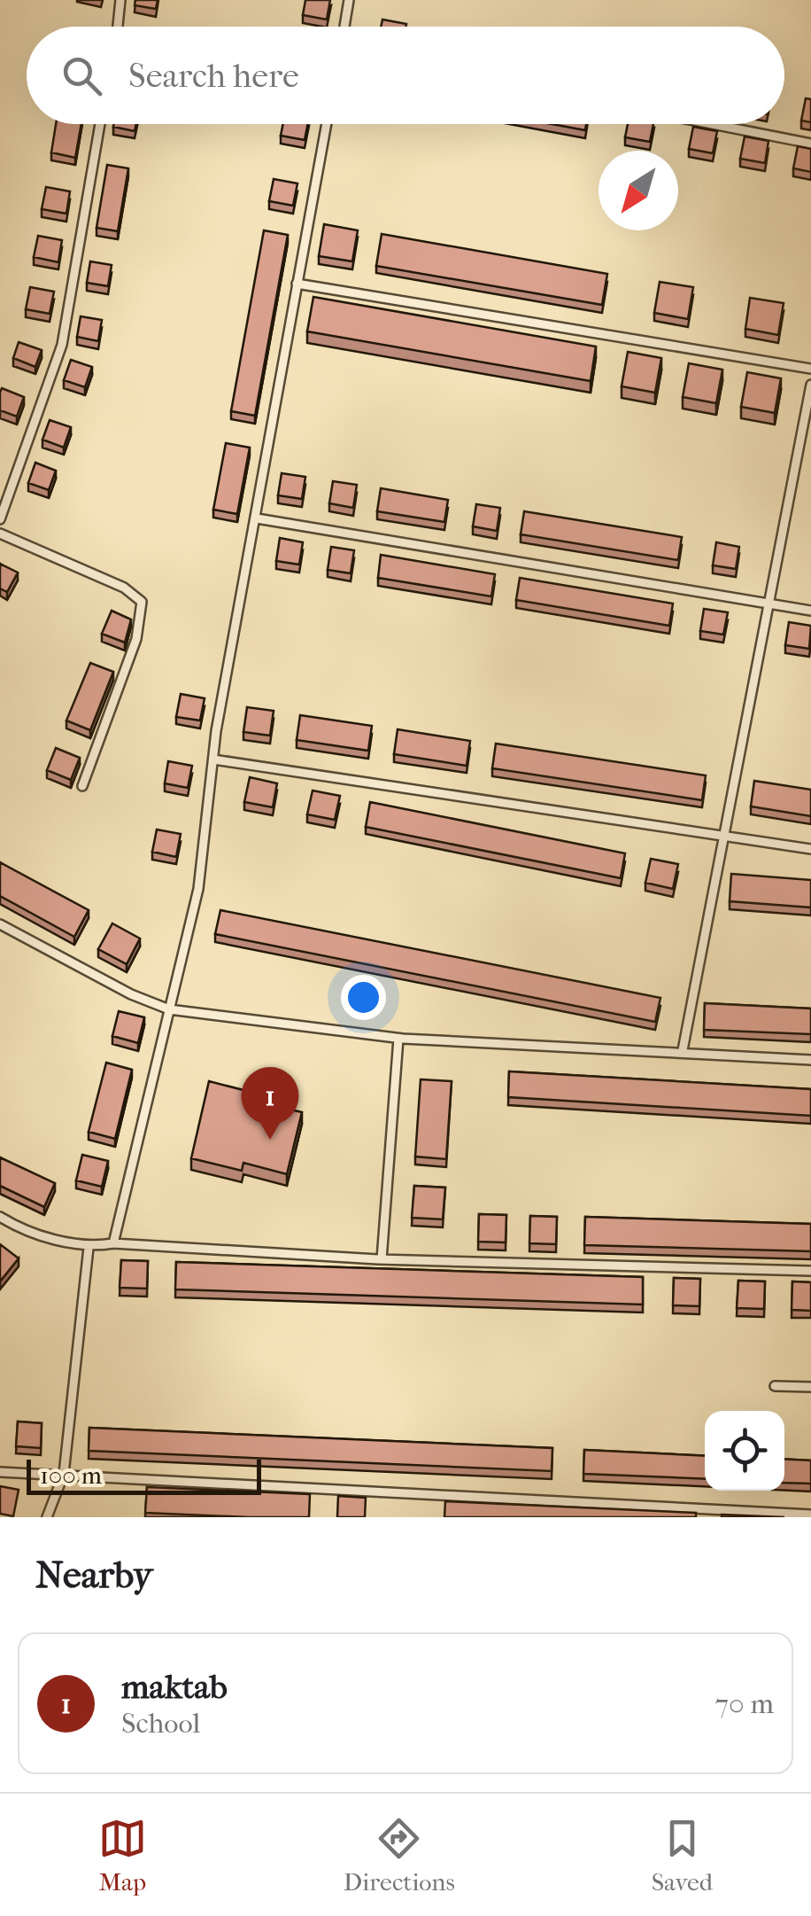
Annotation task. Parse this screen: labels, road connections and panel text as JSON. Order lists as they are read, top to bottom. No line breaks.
{"scale_bar":"100 m","north":"bottom left","page":{"search":"Search here","pins":"1","scale":"100 m","heading":"Nearby","list":[{"mark":"1","name":"maktab","note":"School","value":"70 m"}],"nav":["Map","Directions","Saved"]}}
